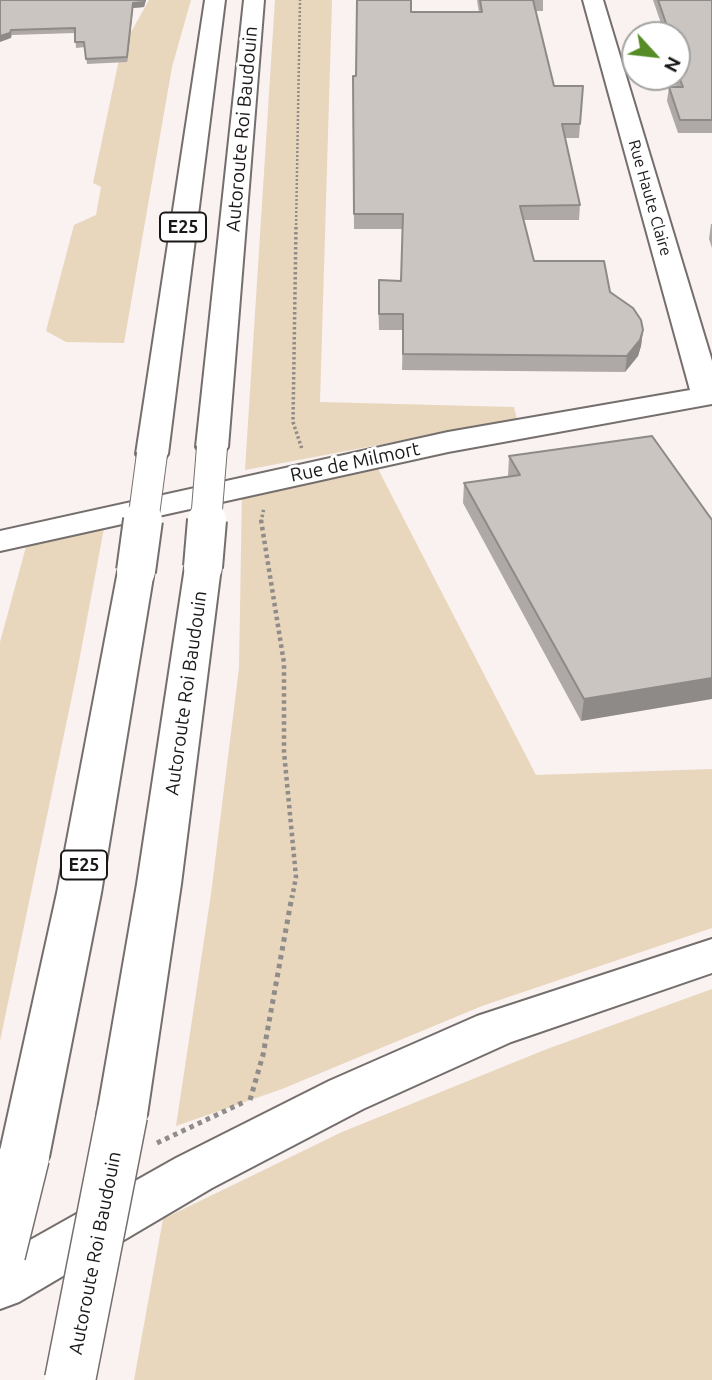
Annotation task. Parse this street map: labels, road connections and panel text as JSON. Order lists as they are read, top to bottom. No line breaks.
{"streets":{"main road":["Autoroute Roi Baudouin","Rue Haute Claire","E25","Rue de Milmort"]},"crossings":[["Rue Haute Claire","Rue de Milmort"]],"north":"bottom right"}
